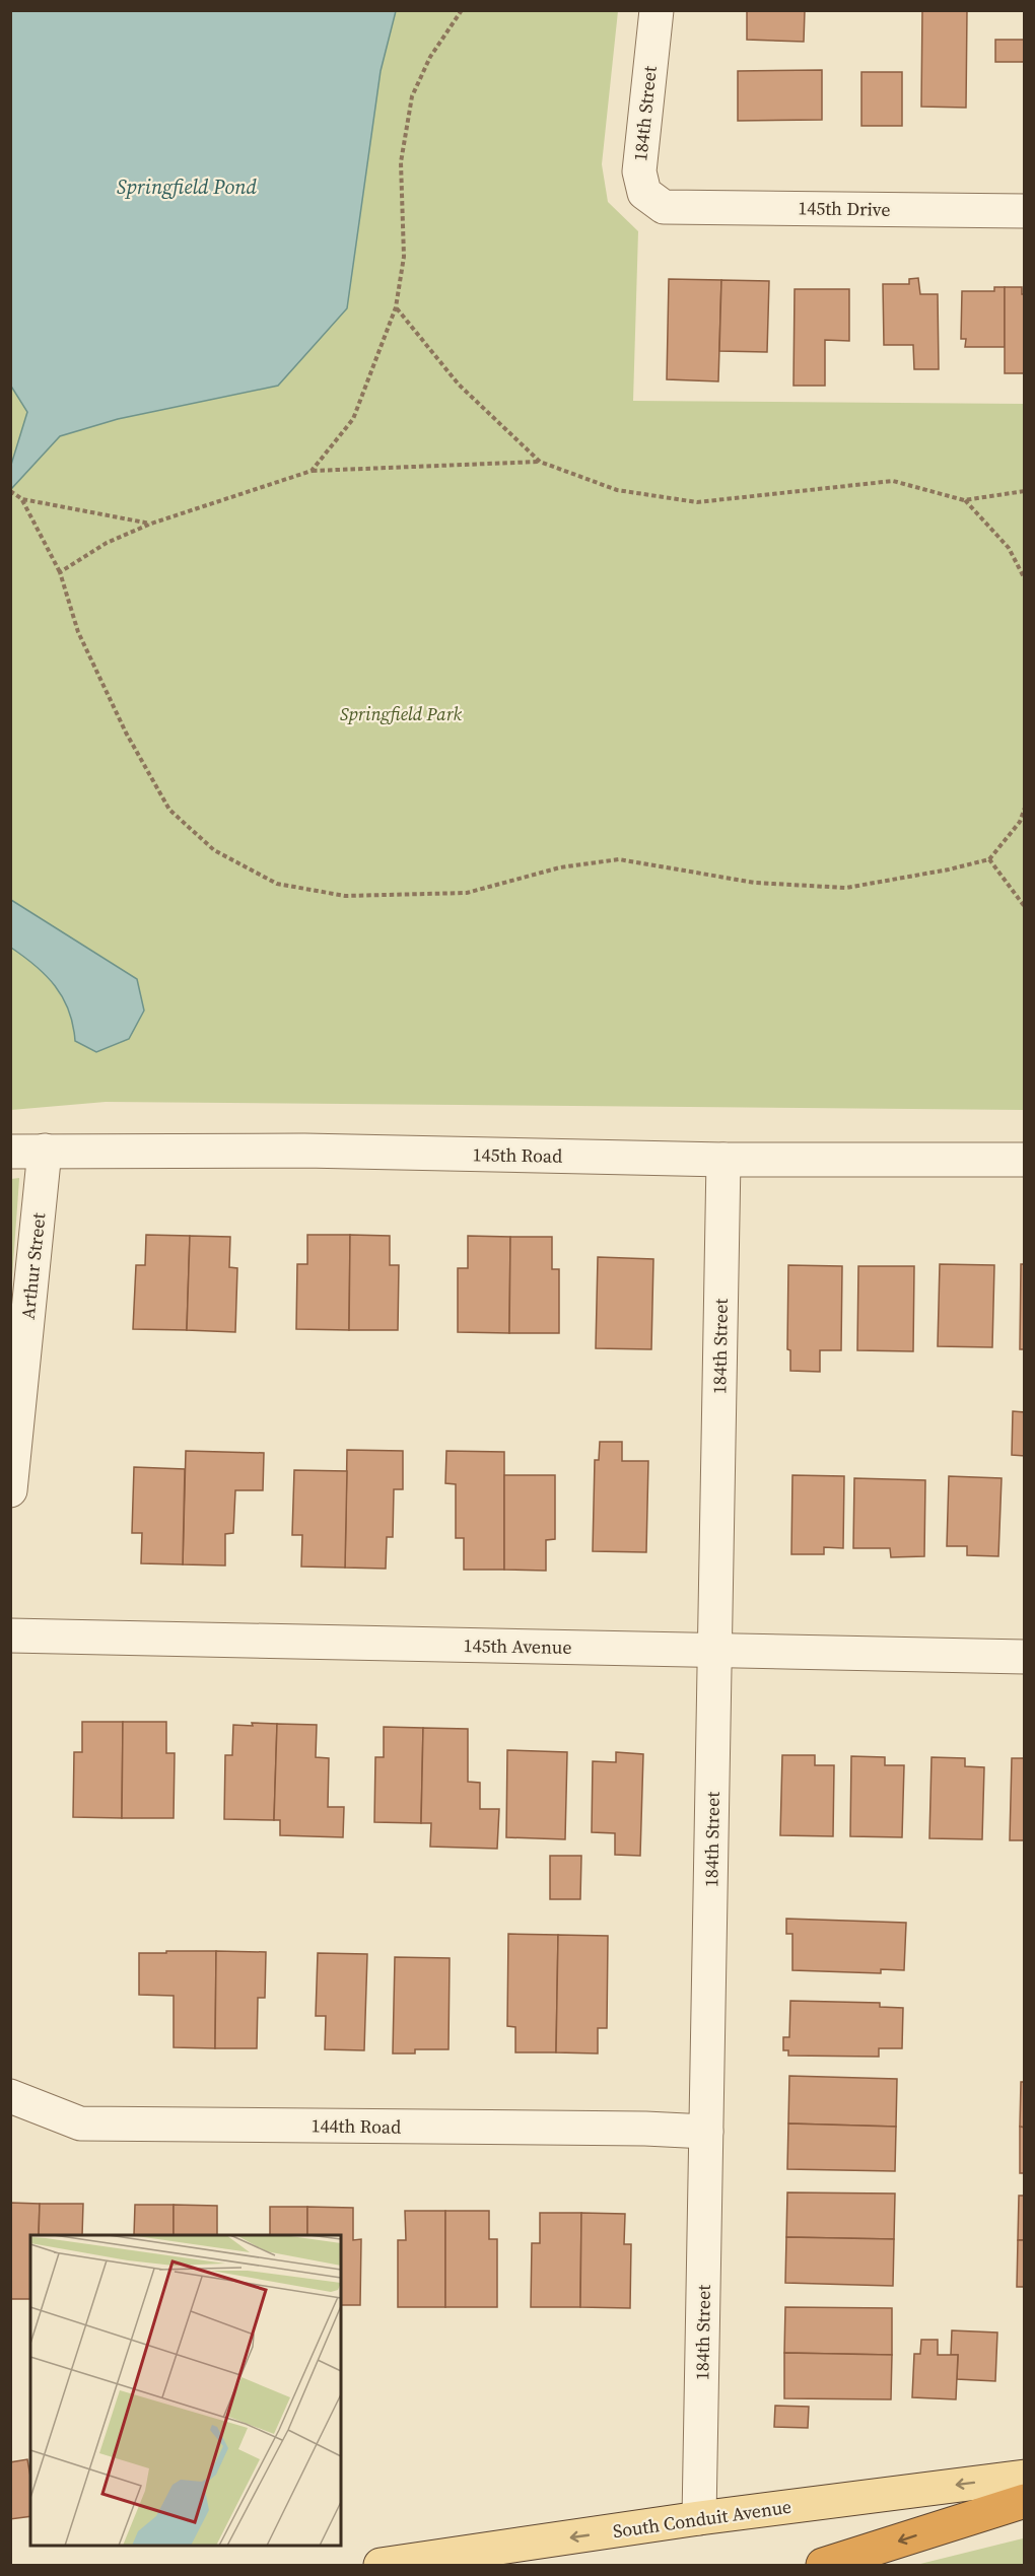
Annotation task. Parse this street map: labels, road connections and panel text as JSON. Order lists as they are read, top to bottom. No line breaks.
{"streets":{"main road":["South Conduit Avenue"],"street":["184th Street","145th Drive","145th Road","Arthur Street","145th Avenue","144th Road"]},"crossings":[["184th Street","145th Drive"],["184th Street","145th Road"],["184th Street","145th Avenue"],["184th Street","144th Road"],["184th Street","South Conduit Avenue"],["145th Road","Arthur Street"]],"one_way":["South Conduit Avenue"],"water":["Springfield Pond"],"parks":["Springfield Park"]}
